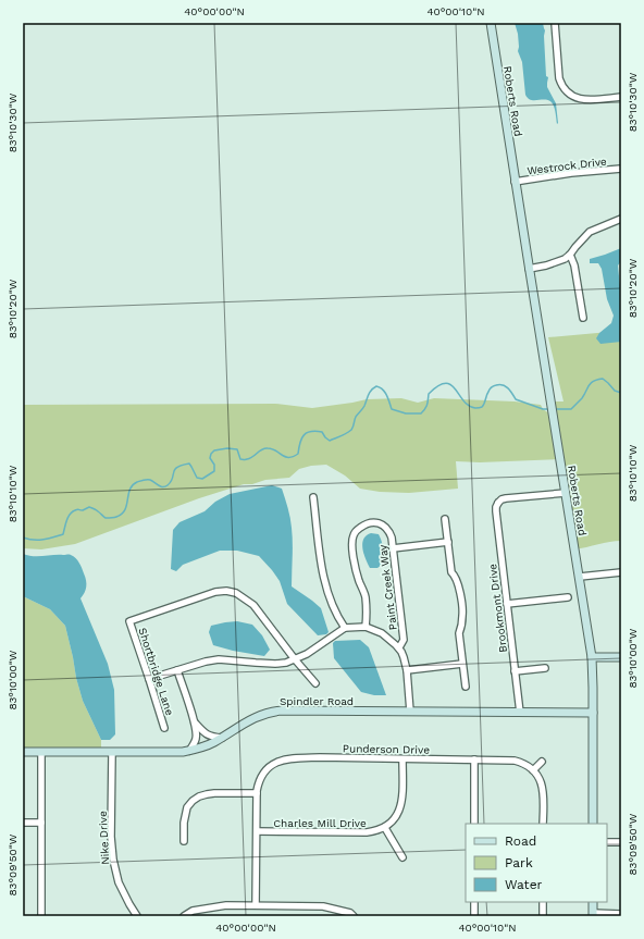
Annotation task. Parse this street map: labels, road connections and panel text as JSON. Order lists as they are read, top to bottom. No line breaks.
{"streets":{"main road":["Roberts Road","Spindler Road"],"street":["Westrock Drive","Paint Creek Way","Brookmont Drive","Shortbridge Lane","Punderson Drive","Charles Mill Drive","Nike Drive"]},"crossings":[["Roberts Road","Westrock Drive"],["Roberts Road","Brookmont Drive"],["Roberts Road","Spindler Road"],["Brookmont Drive","Spindler Road"],["Spindler Road","Nike Drive"],["Punderson Drive","Charles Mill Drive"]],"legend":["Road","Park","Water"],"coordinates":["40°00'00\"N","40°00'10\"N","83°10'30\"W","83°10'20\"W","83°10'10\"W","83°10'00\"W","83°09'50\"W"]}
